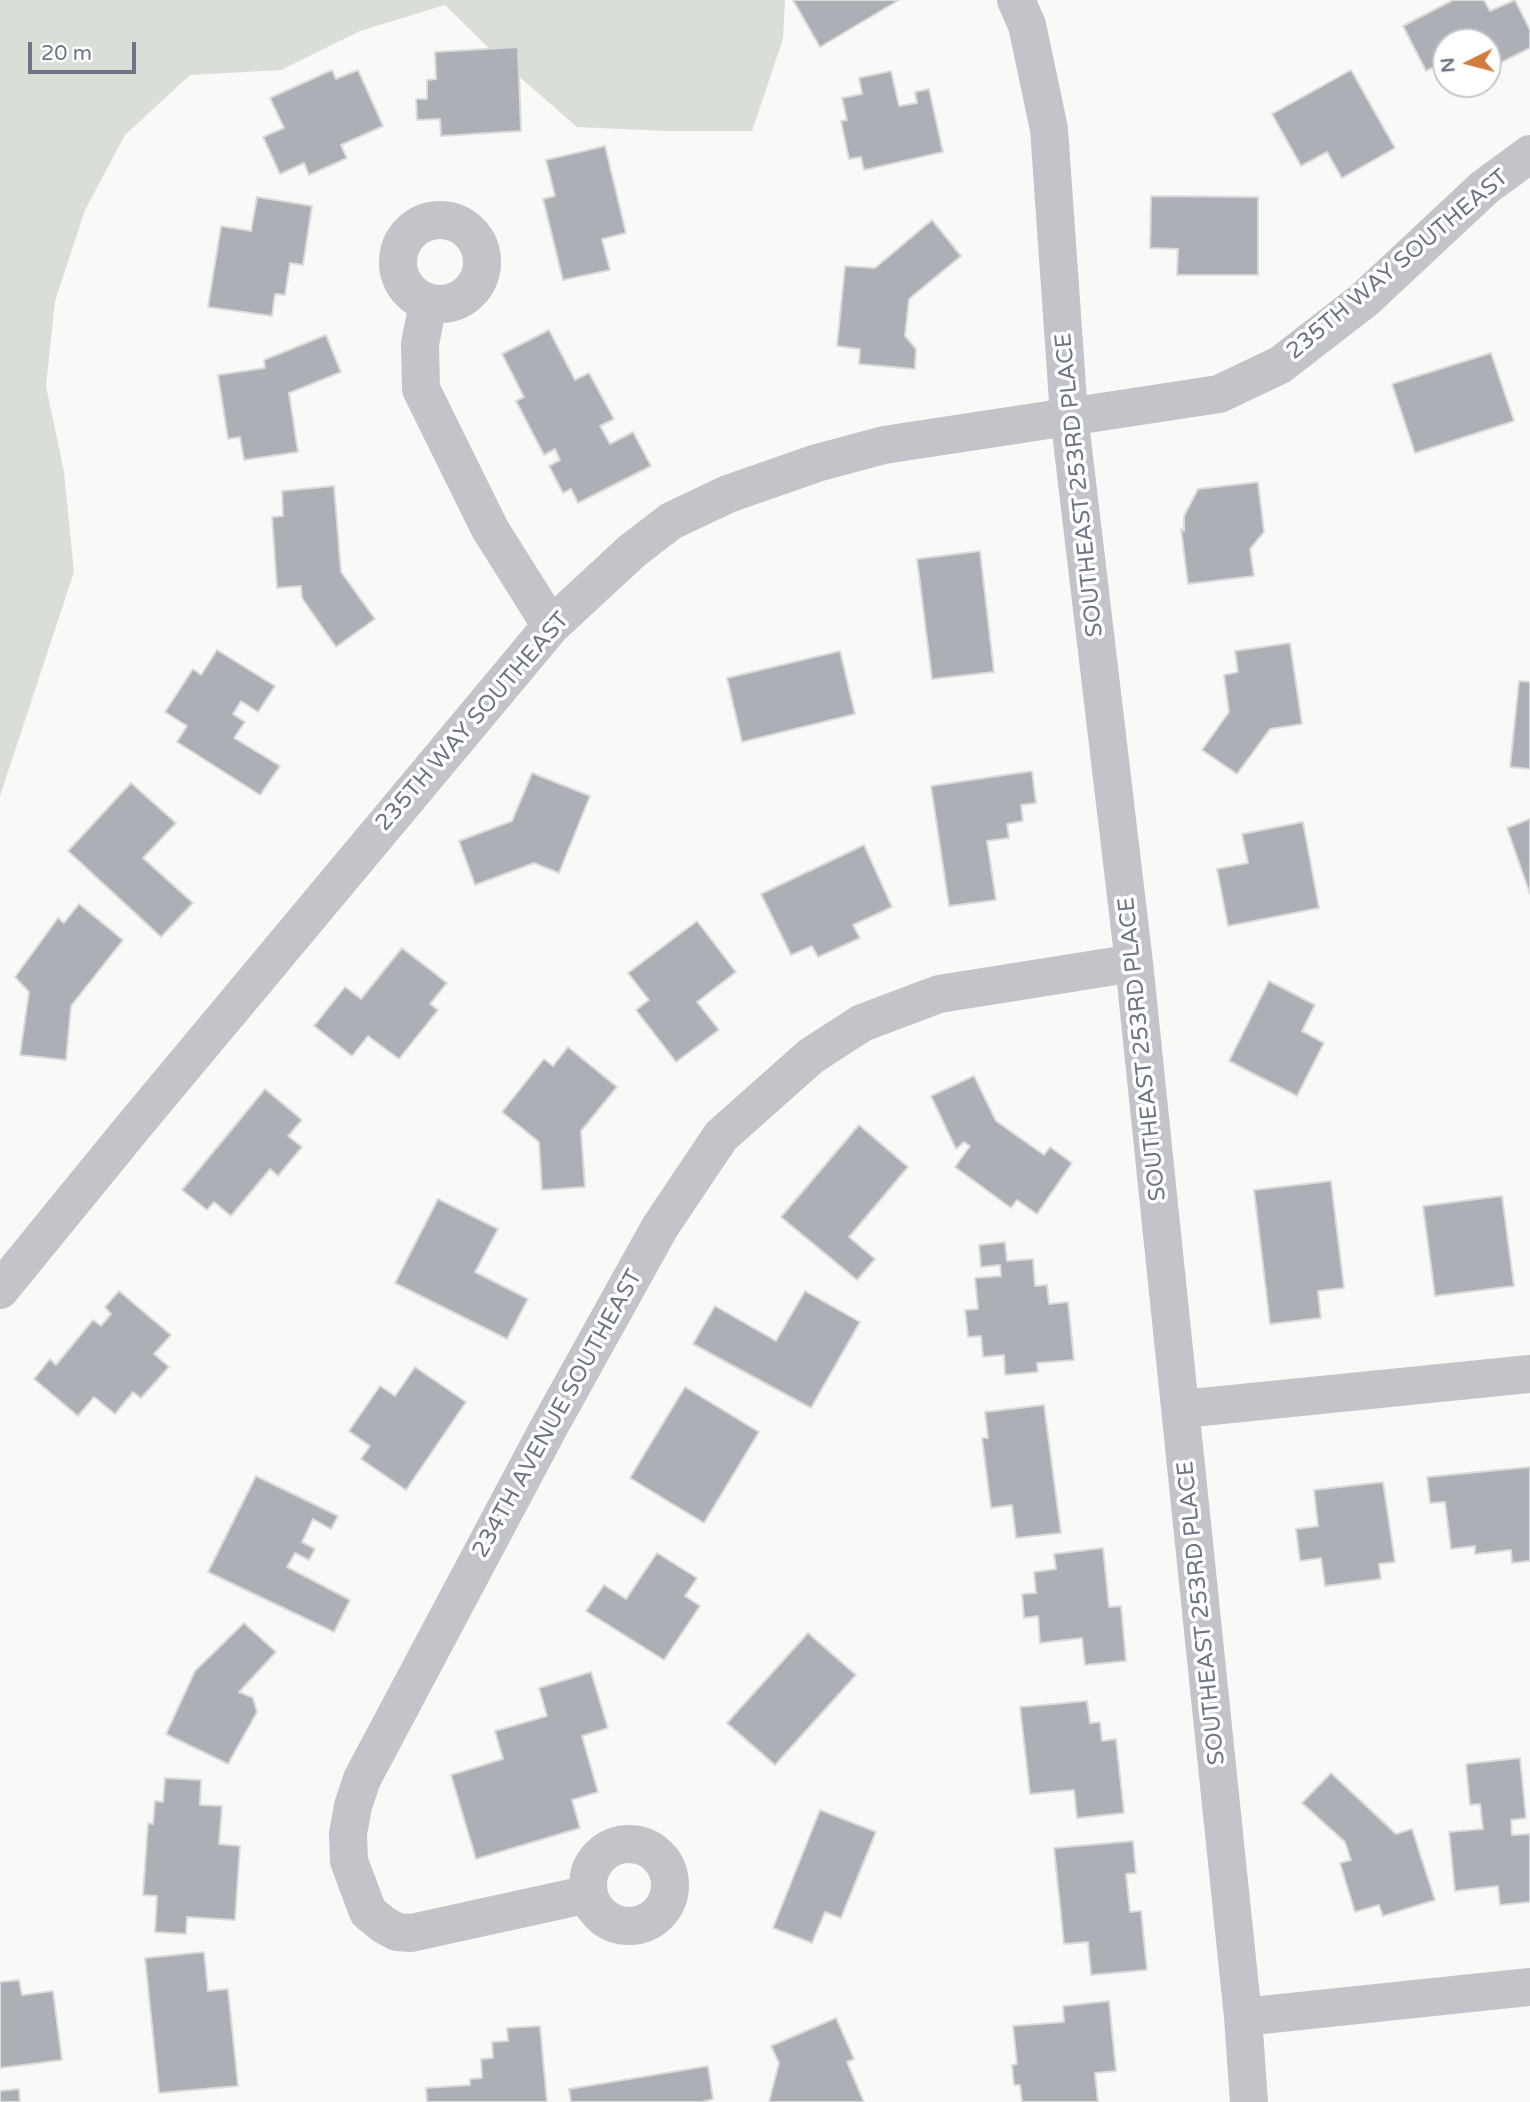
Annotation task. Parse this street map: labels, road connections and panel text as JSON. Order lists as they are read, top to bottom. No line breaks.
{"streets":{"street":["235TH WAY SOUTHEAST","SOUTHEAST 253RD PLACE","234TH AVENUE SOUTHEAST"]},"crossings":[["235TH WAY SOUTHEAST","SOUTHEAST 253RD PLACE"],["SOUTHEAST 253RD PLACE","234TH AVENUE SOUTHEAST"]],"scale_bar":"20 m","north":"left"}
